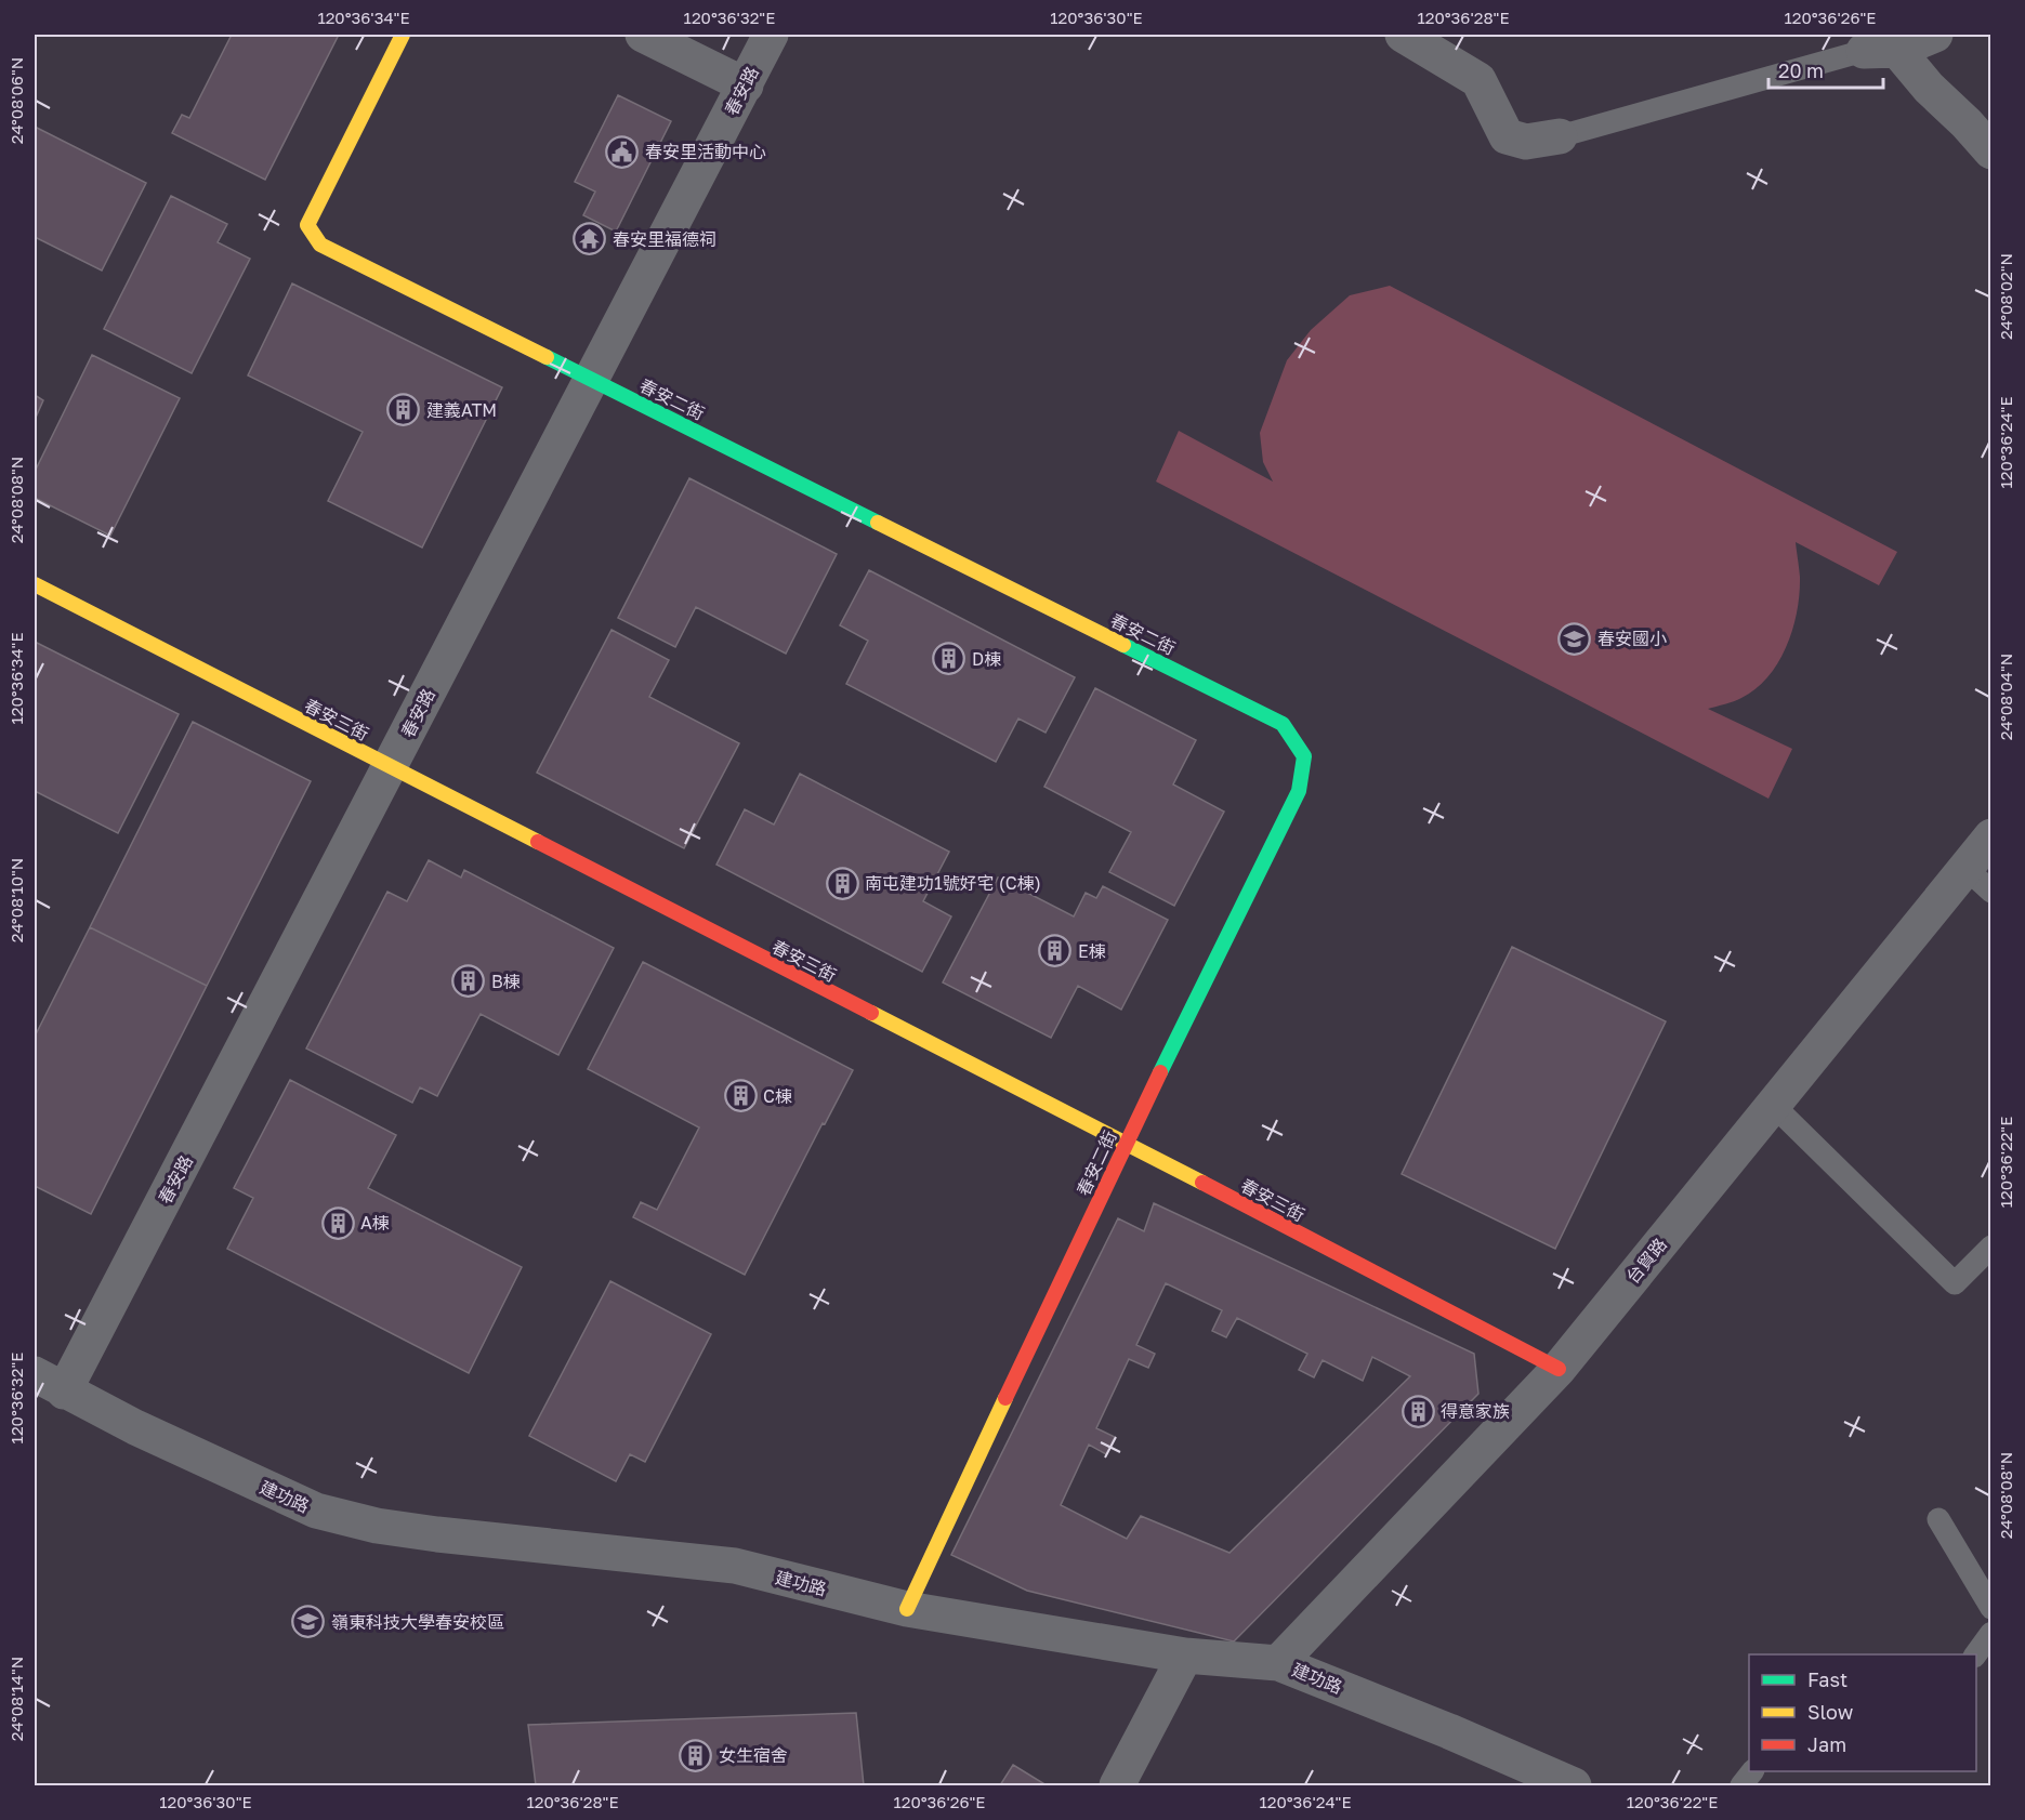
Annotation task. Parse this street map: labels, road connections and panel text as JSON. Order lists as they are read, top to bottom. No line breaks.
{"streets":{"street":["春安路","春安二街","春安三街","台貿路","建功路"]},"crossings":[["春安路","春安二街"],["春安路","春安三街"],["春安路","建功路"],["春安二街","春安三街"],["春安二街","建功路"],["春安三街","台貿路"],["台貿路","建功路"]],"places":{"public building":["春安里活動中心"],"temple":["春安里福德祠"],"building":["建義ATM","D棟","南屯建功1號好宅 (C棟)","E棟","B棟","C棟","A棟","得意家族","女生宿舍"],"school or university":["春安國小","嶺東科技大學春安校區"]},"legend":["Fast","Slow","Jam"],"scale_bar":"20 m","coordinates":["120°36'34\"E","120°36'32\"E","120°36'30\"E","120°36'28\"E","120°36'26\"E","24°08'06\"N","24°08'02\"N","120°36'24\"E","24°08'08\"N","24°08'04\"N","24°08'10\"N","120°36'22\"E","24°08'14\"N"]}
